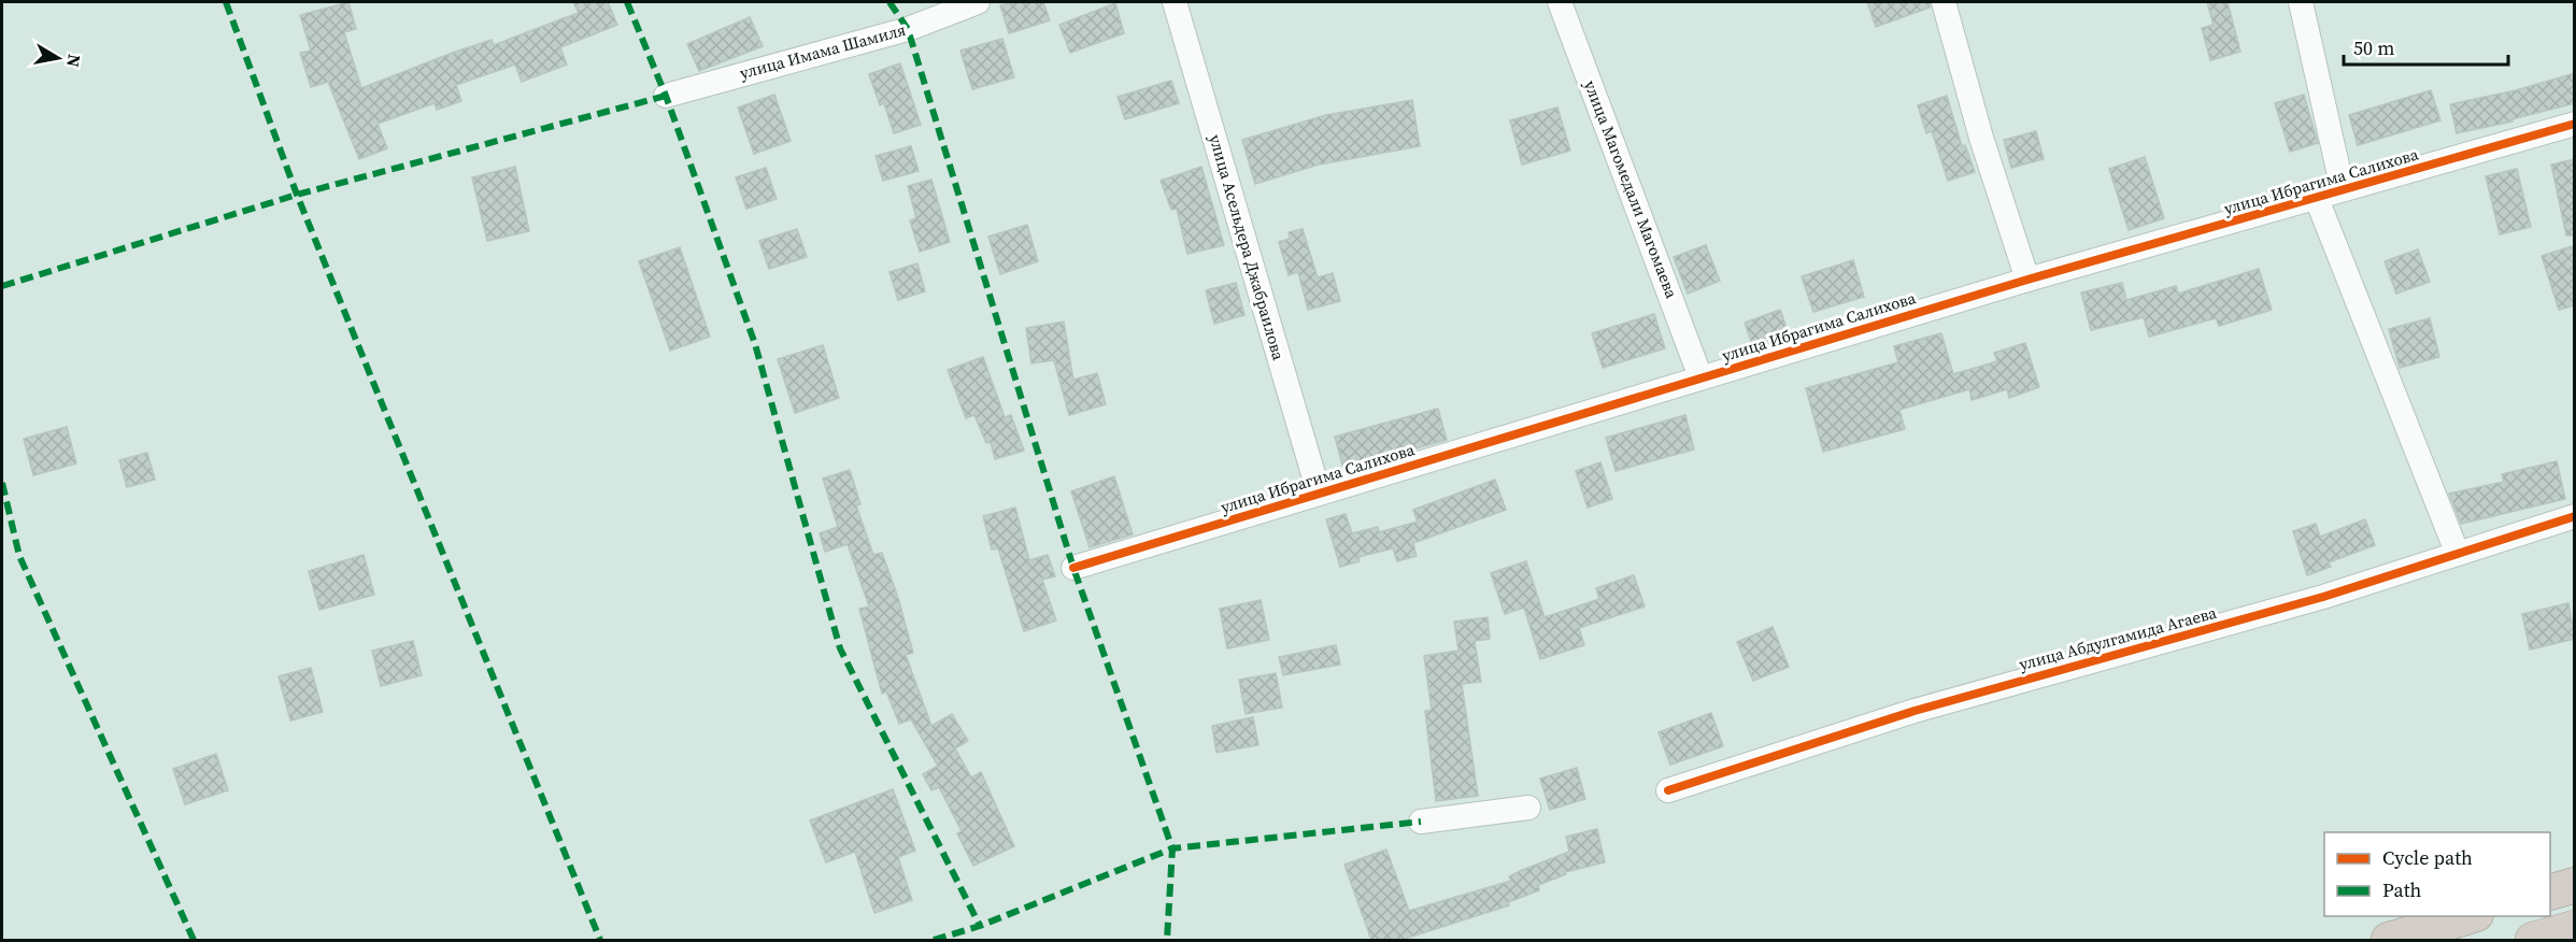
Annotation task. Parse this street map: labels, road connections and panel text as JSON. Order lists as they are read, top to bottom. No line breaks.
{"streets":{"street":["улица Имама Шамиля","улица Ибрагима Салихова","улица Магомедали Магомаева","улица Асельдера Джабраилова","улица Абдулгамида Агаева"]},"crossings":[["улица Ибрагима Салихова","улица Магомедали Магомаева"],["улица Ибрагима Салихова","улица Асельдера Джабраилова"]],"legend":["Cycle path","Path"],"scale_bar":"50 m","north":"right"}
